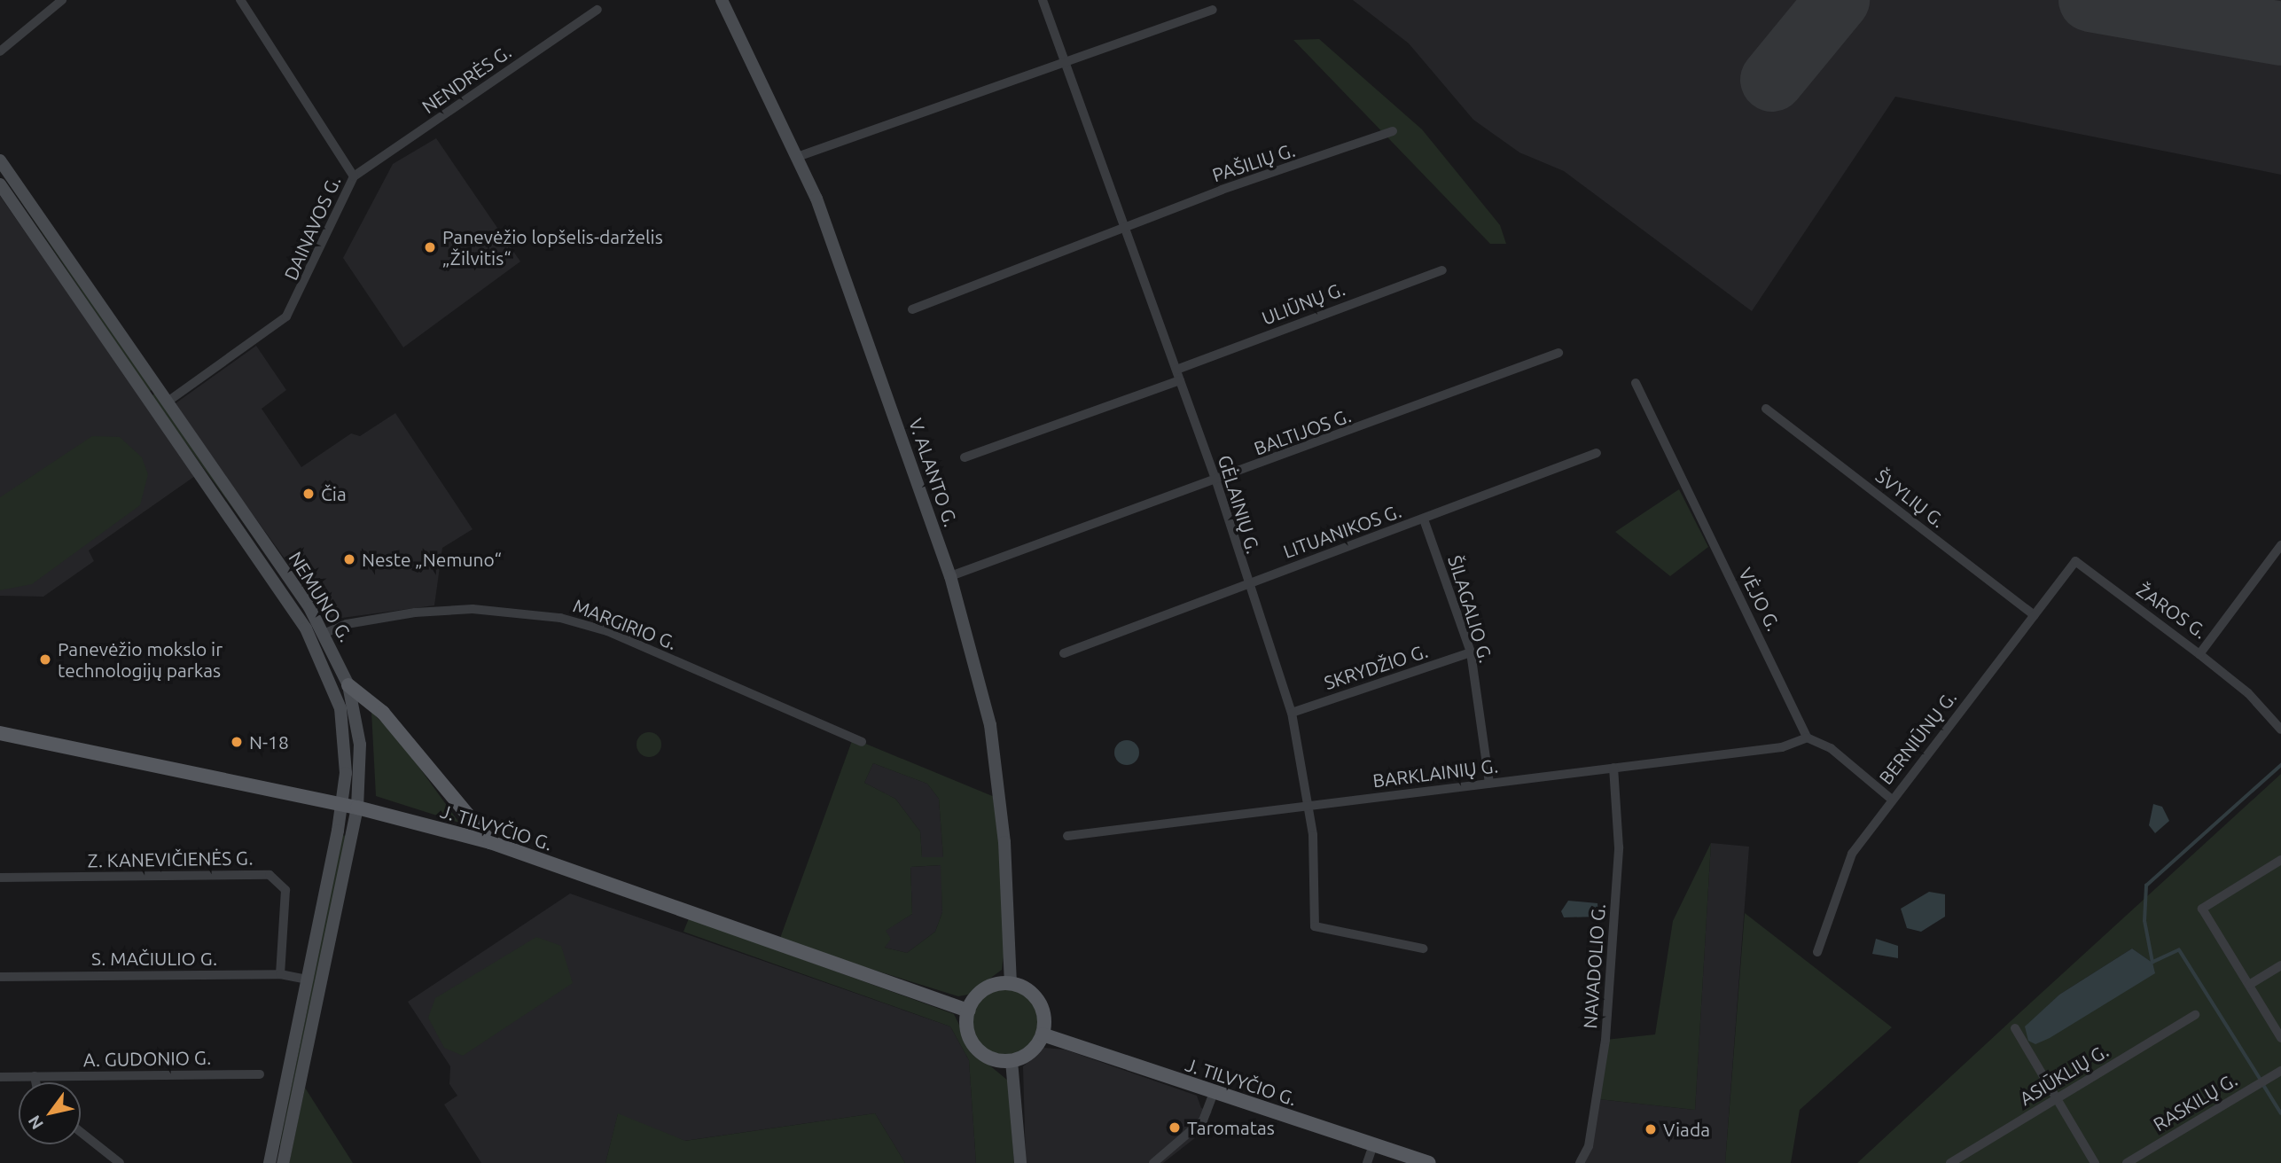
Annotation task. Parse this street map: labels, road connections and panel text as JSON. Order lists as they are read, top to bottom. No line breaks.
{"streets":{"main road":["V. ALANTO G.","NEMUNO G.","J. TILVYČIO G."],"street":["NENDRĖS G.","PAŠILIŲ G.","DAINAVOS G.","ULIŪNŲ G.","BALTIJOS G.","ŠVYLIŲ G.","GĖLAINIŲ G.","LITUANIKOS G.","VĖJO G.","ŠILAGALIO G.","ŽAROS G.","MARGIRIO G.","SKRYDŽIO G.","BERNIŪNŲ G.","BARKLAINIŲ G.","Z. KANEVIČIENĖS G.","S. MAČIULIO G.","NAVADOLIO G.","A. GUDONIO G.","ASIŪKLIŲ G.","RASKILŲ G."]},"crossings":[["NENDRĖS G.","DAINAVOS G."],["PAŠILIŲ G.","GĖLAINIŲ G."],["DAINAVOS G.","NEMUNO G."],["ULIŪNŲ G.","GĖLAINIŲ G."],["BALTIJOS G.","V. ALANTO G."],["BALTIJOS G.","GĖLAINIŲ G."],["V. ALANTO G.","J. TILVYČIO G."],["ŠVYLIŲ G.","BERNIŪNŲ G."],["GĖLAINIŲ G.","LITUANIKOS G."],["GĖLAINIŲ G.","SKRYDŽIO G."],["GĖLAINIŲ G.","BARKLAINIŲ G."],["LITUANIKOS G.","ŠILAGALIO G."],["NEMUNO G.","MARGIRIO G."],["NEMUNO G.","J. TILVYČIO G."],["NEMUNO G.","S. MAČIULIO G."],["VĖJO G.","BARKLAINIŲ G."],["ŠILAGALIO G.","SKRYDŽIO G."],["ŠILAGALIO G.","BARKLAINIŲ G."],["ŽAROS G.","BERNIŪNŲ G."],["BARKLAINIŲ G.","NAVADOLIO G."],["Z. KANEVIČIENĖS G.","S. MAČIULIO G."]],"places":["Panevėžio lopšelis-darželis „Žilvitis“","Čia","Neste „Nemuno“","Panevėžio mokslo ir technologijų parkas","N-18","Taromatas","Viada"],"north":"bottom left"}
